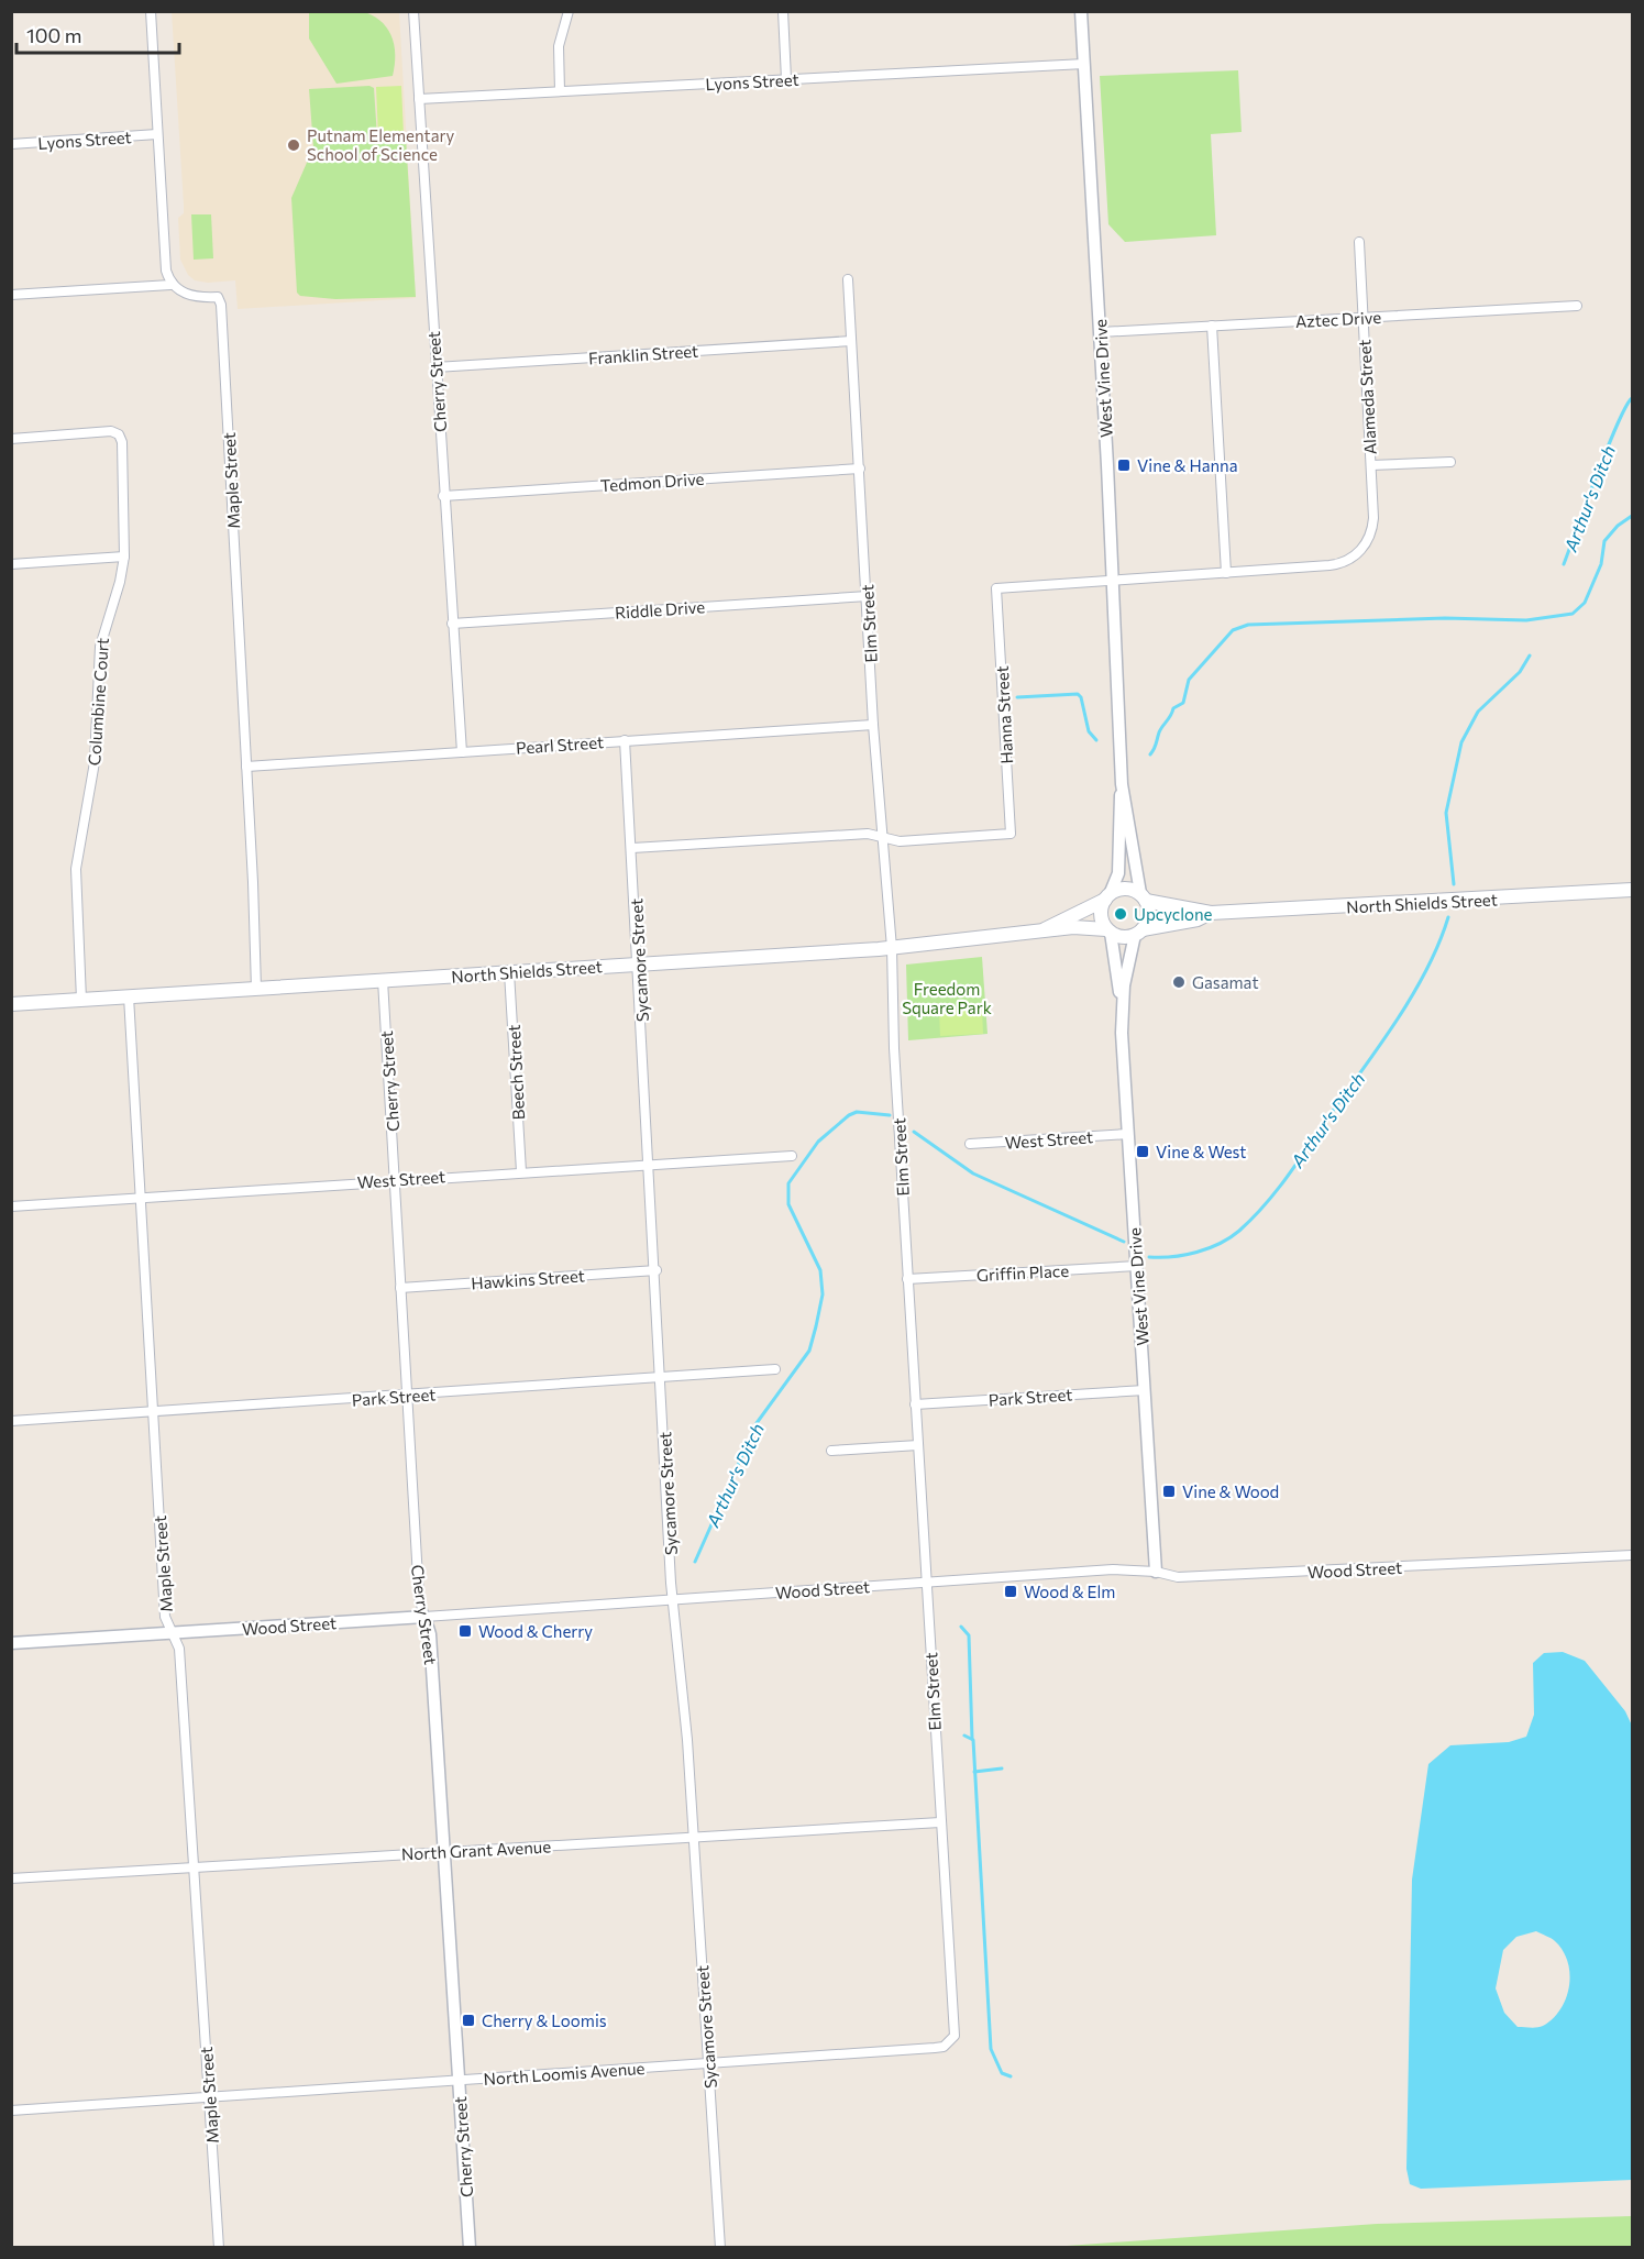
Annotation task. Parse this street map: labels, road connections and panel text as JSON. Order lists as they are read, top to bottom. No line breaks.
{"streets":{"main road":["North Shields Street"],"street":["Lyons Street","Aztec Drive","Franklin Street","West Vine Drive","Cherry Street","Alameda Street","Maple Street","Tedmon Drive","Riddle Drive","Elm Street","Columbine Court","Hanna Street","Pearl Street","Sycamore Street","Beech Street","West Street","Griffin Place","Hawkins Street","Park Street","Wood Street","North Grant Avenue","North Loomis Avenue"]},"crossings":[["Lyons Street","West Vine Drive"],["Lyons Street","Cherry Street"],["Aztec Drive","West Vine Drive"],["Aztec Drive","Alameda Street"],["Franklin Street","Cherry Street"],["Franklin Street","Elm Street"],["West Vine Drive","Hanna Street"],["West Vine Drive","North Shields Street"],["West Vine Drive","West Street"],["West Vine Drive","Griffin Place"],["West Vine Drive","Park Street"],["West Vine Drive","Wood Street"],["Cherry Street","Tedmon Drive"],["Cherry Street","Riddle Drive"],["Cherry Street","Pearl Street"],["Cherry Street","North Shields Street"],["Cherry Street","West Street"],["Cherry Street","Hawkins Street"],["Cherry Street","Park Street"],["Cherry Street","Wood Street"],["Cherry Street","North Grant Avenue"],["Cherry Street","North Loomis Avenue"],["Alameda Street","Hanna Street"],["Maple Street","Pearl Street"],["Maple Street","North Shields Street"],["Maple Street","West Street"],["Maple Street","Park Street"],["Maple Street","Wood Street"],["Maple Street","North Grant Avenue"],["Maple Street","North Loomis Avenue"],["Tedmon Drive","Elm Street"],["Riddle Drive","Elm Street"],["Elm Street","Hanna Street"],["Elm Street","Pearl Street"],["Elm Street","North Shields Street"],["Elm Street","Griffin Place"],["Elm Street","Park Street"],["Elm Street","Wood Street"],["Elm Street","North Grant Avenue"],["Elm Street","North Loomis Avenue"],["Columbine Court","North Shields Street"],["Hanna Street","Sycamore Street"],["Pearl Street","Sycamore Street"],["North Shields Street","Sycamore Street"],["North Shields Street","Beech Street"],["Sycamore Street","West Street"],["Sycamore Street","Hawkins Street"],["Sycamore Street","Park Street"],["Sycamore Street","Wood Street"],["Sycamore Street","North Grant Avenue"],["Sycamore Street","North Loomis Avenue"],["Beech Street","West Street"]],"water":["Arthur's Ditch"],"parks":["Freedom Square Park"],"places":{"other":["Putnam Elementary School of Science","Upcyclone","Gasamat"],"transit":["Vine & Hanna","Vine & West","Vine & Wood","Wood & Elm","Wood & Cherry","Cherry & Loomis"]},"scale_bar":"100 m"}
